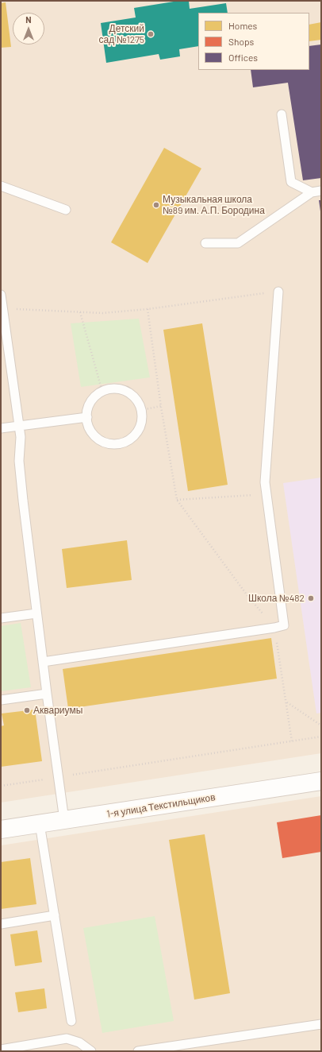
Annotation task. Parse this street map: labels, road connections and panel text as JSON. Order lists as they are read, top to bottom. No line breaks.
{"streets":{"street":["1-я улица Текстильщиков"]},"places":["Детский сад №1275","Музыкальная школа №89 им. А.П. Бородина","Школа №482","Аквариумы"],"legend":["Homes","Shops","Offices"],"north":"top"}
